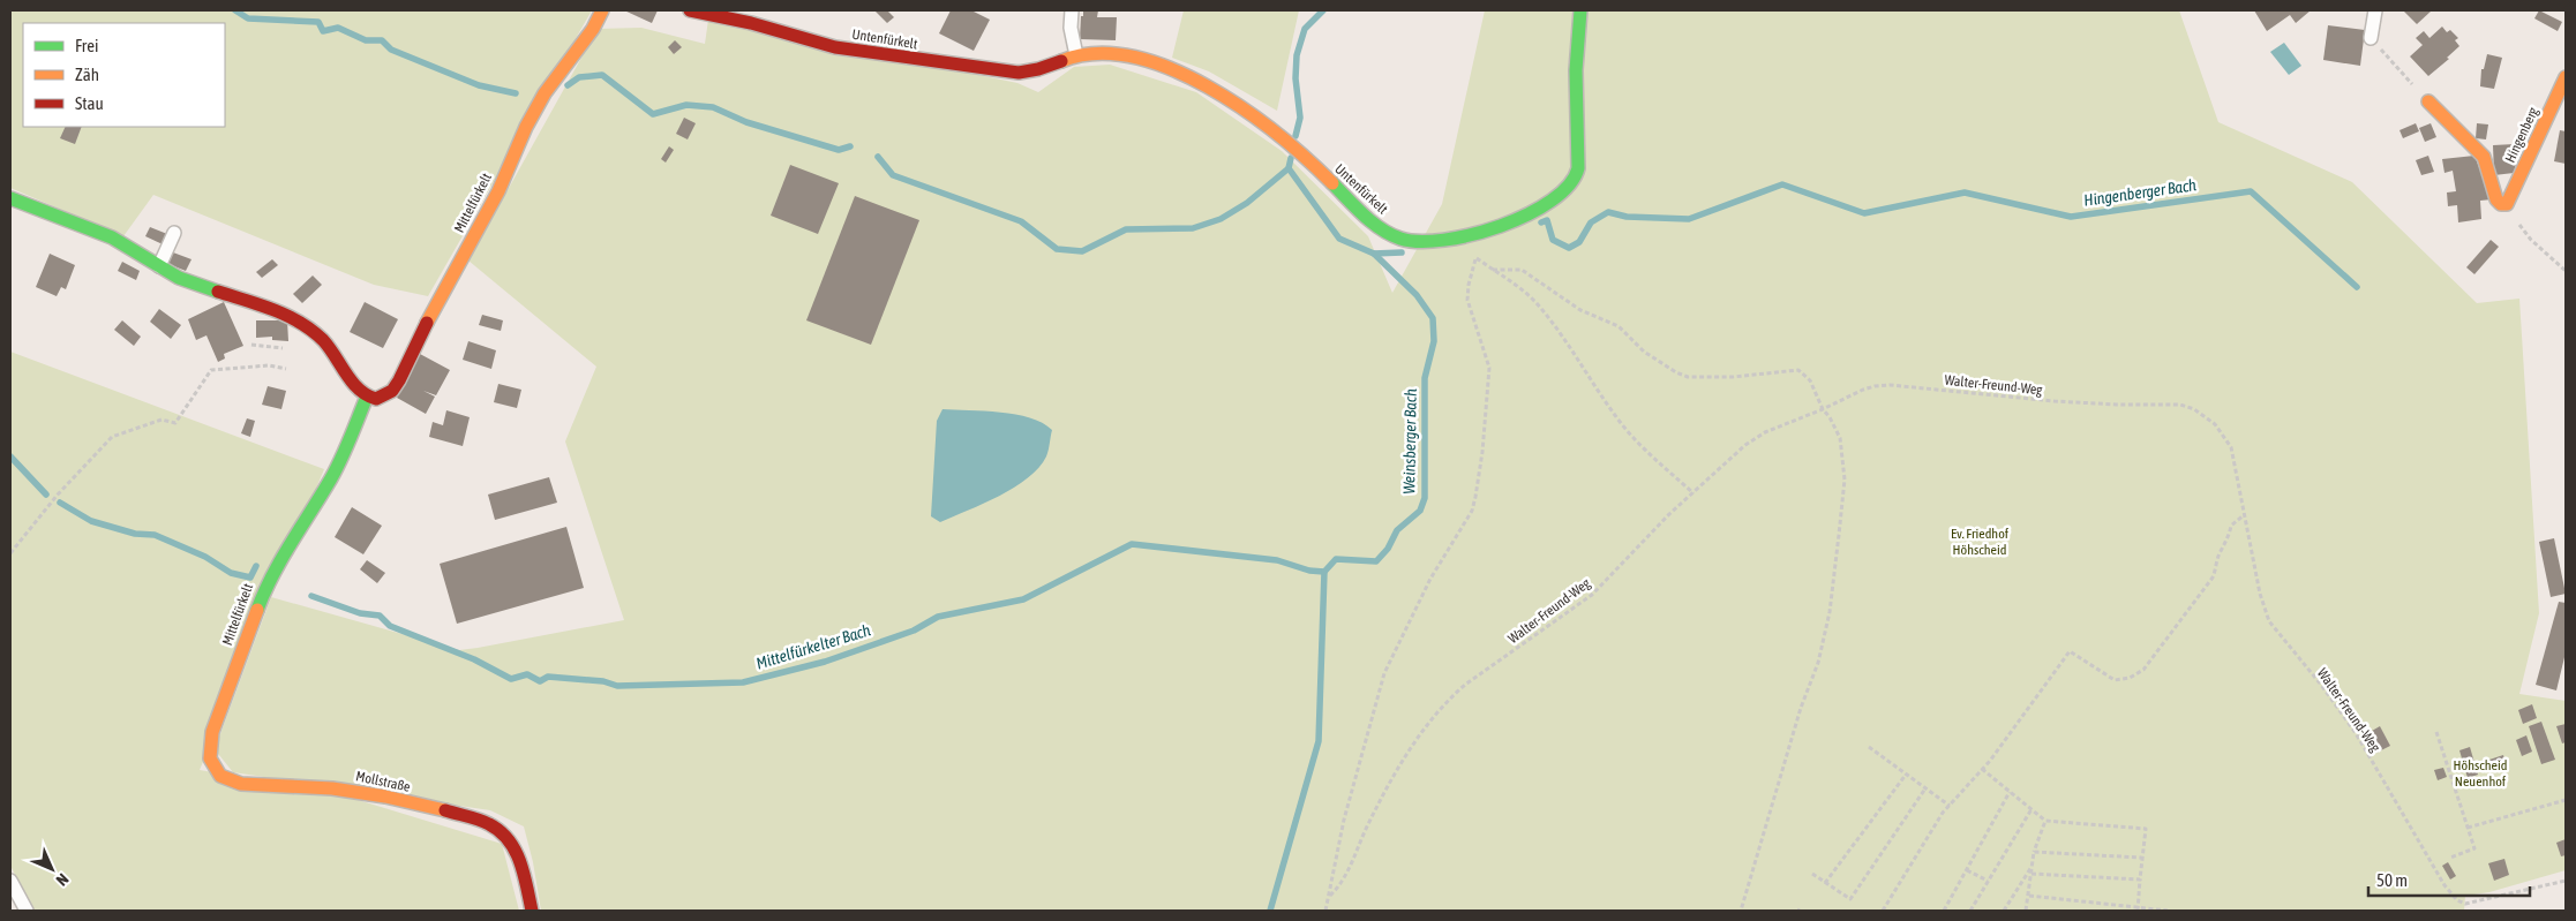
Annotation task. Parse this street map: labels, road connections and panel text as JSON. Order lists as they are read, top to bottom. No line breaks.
{"streets":{"street":["Untenfürkelt","Hingenberg","Mittelfürkelt","Mollstraße"],"path":["Walter-Freund-Weg"]},"crossings":[["Mittelfürkelt","Mollstraße"]],"water":["Hingenberger Bach","Weinsberger Bach","Mittelfürkelter Bach"],"parks":["Ev. Friedhof Höhscheid","Höhscheid Neuenhof"],"legend":["Frei","Zäh","Stau"],"scale_bar":"50 m","north":"bottom right"}
